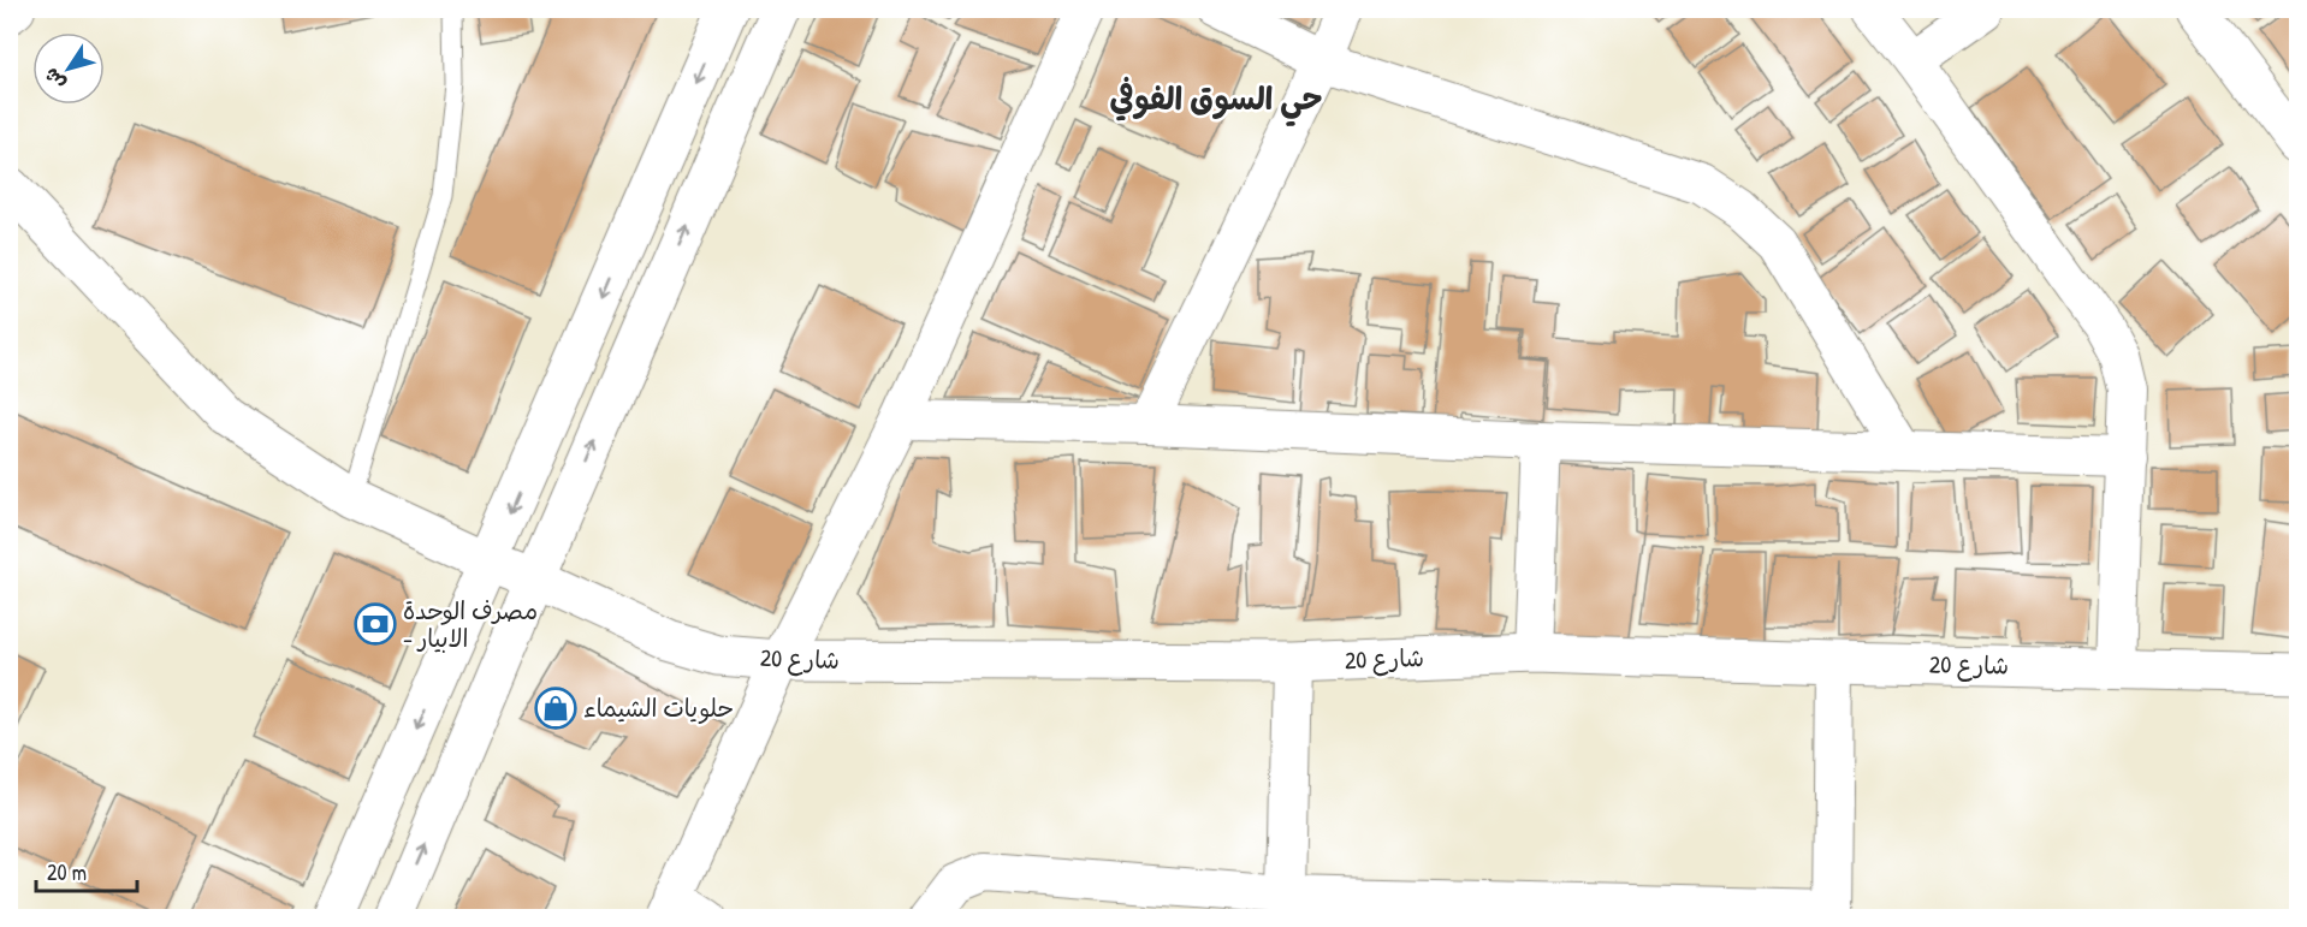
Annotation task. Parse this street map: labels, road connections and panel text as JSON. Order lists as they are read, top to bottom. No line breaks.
{"streets":{"street":["شارع 20"]},"districts":["حي السوق الفوفي"],"places":{"bank":["مصرف الوحدة - الابيار"],"shop":["حلويات الشيماء"]},"scale_bar":"20 m","north":"bottom left"}
